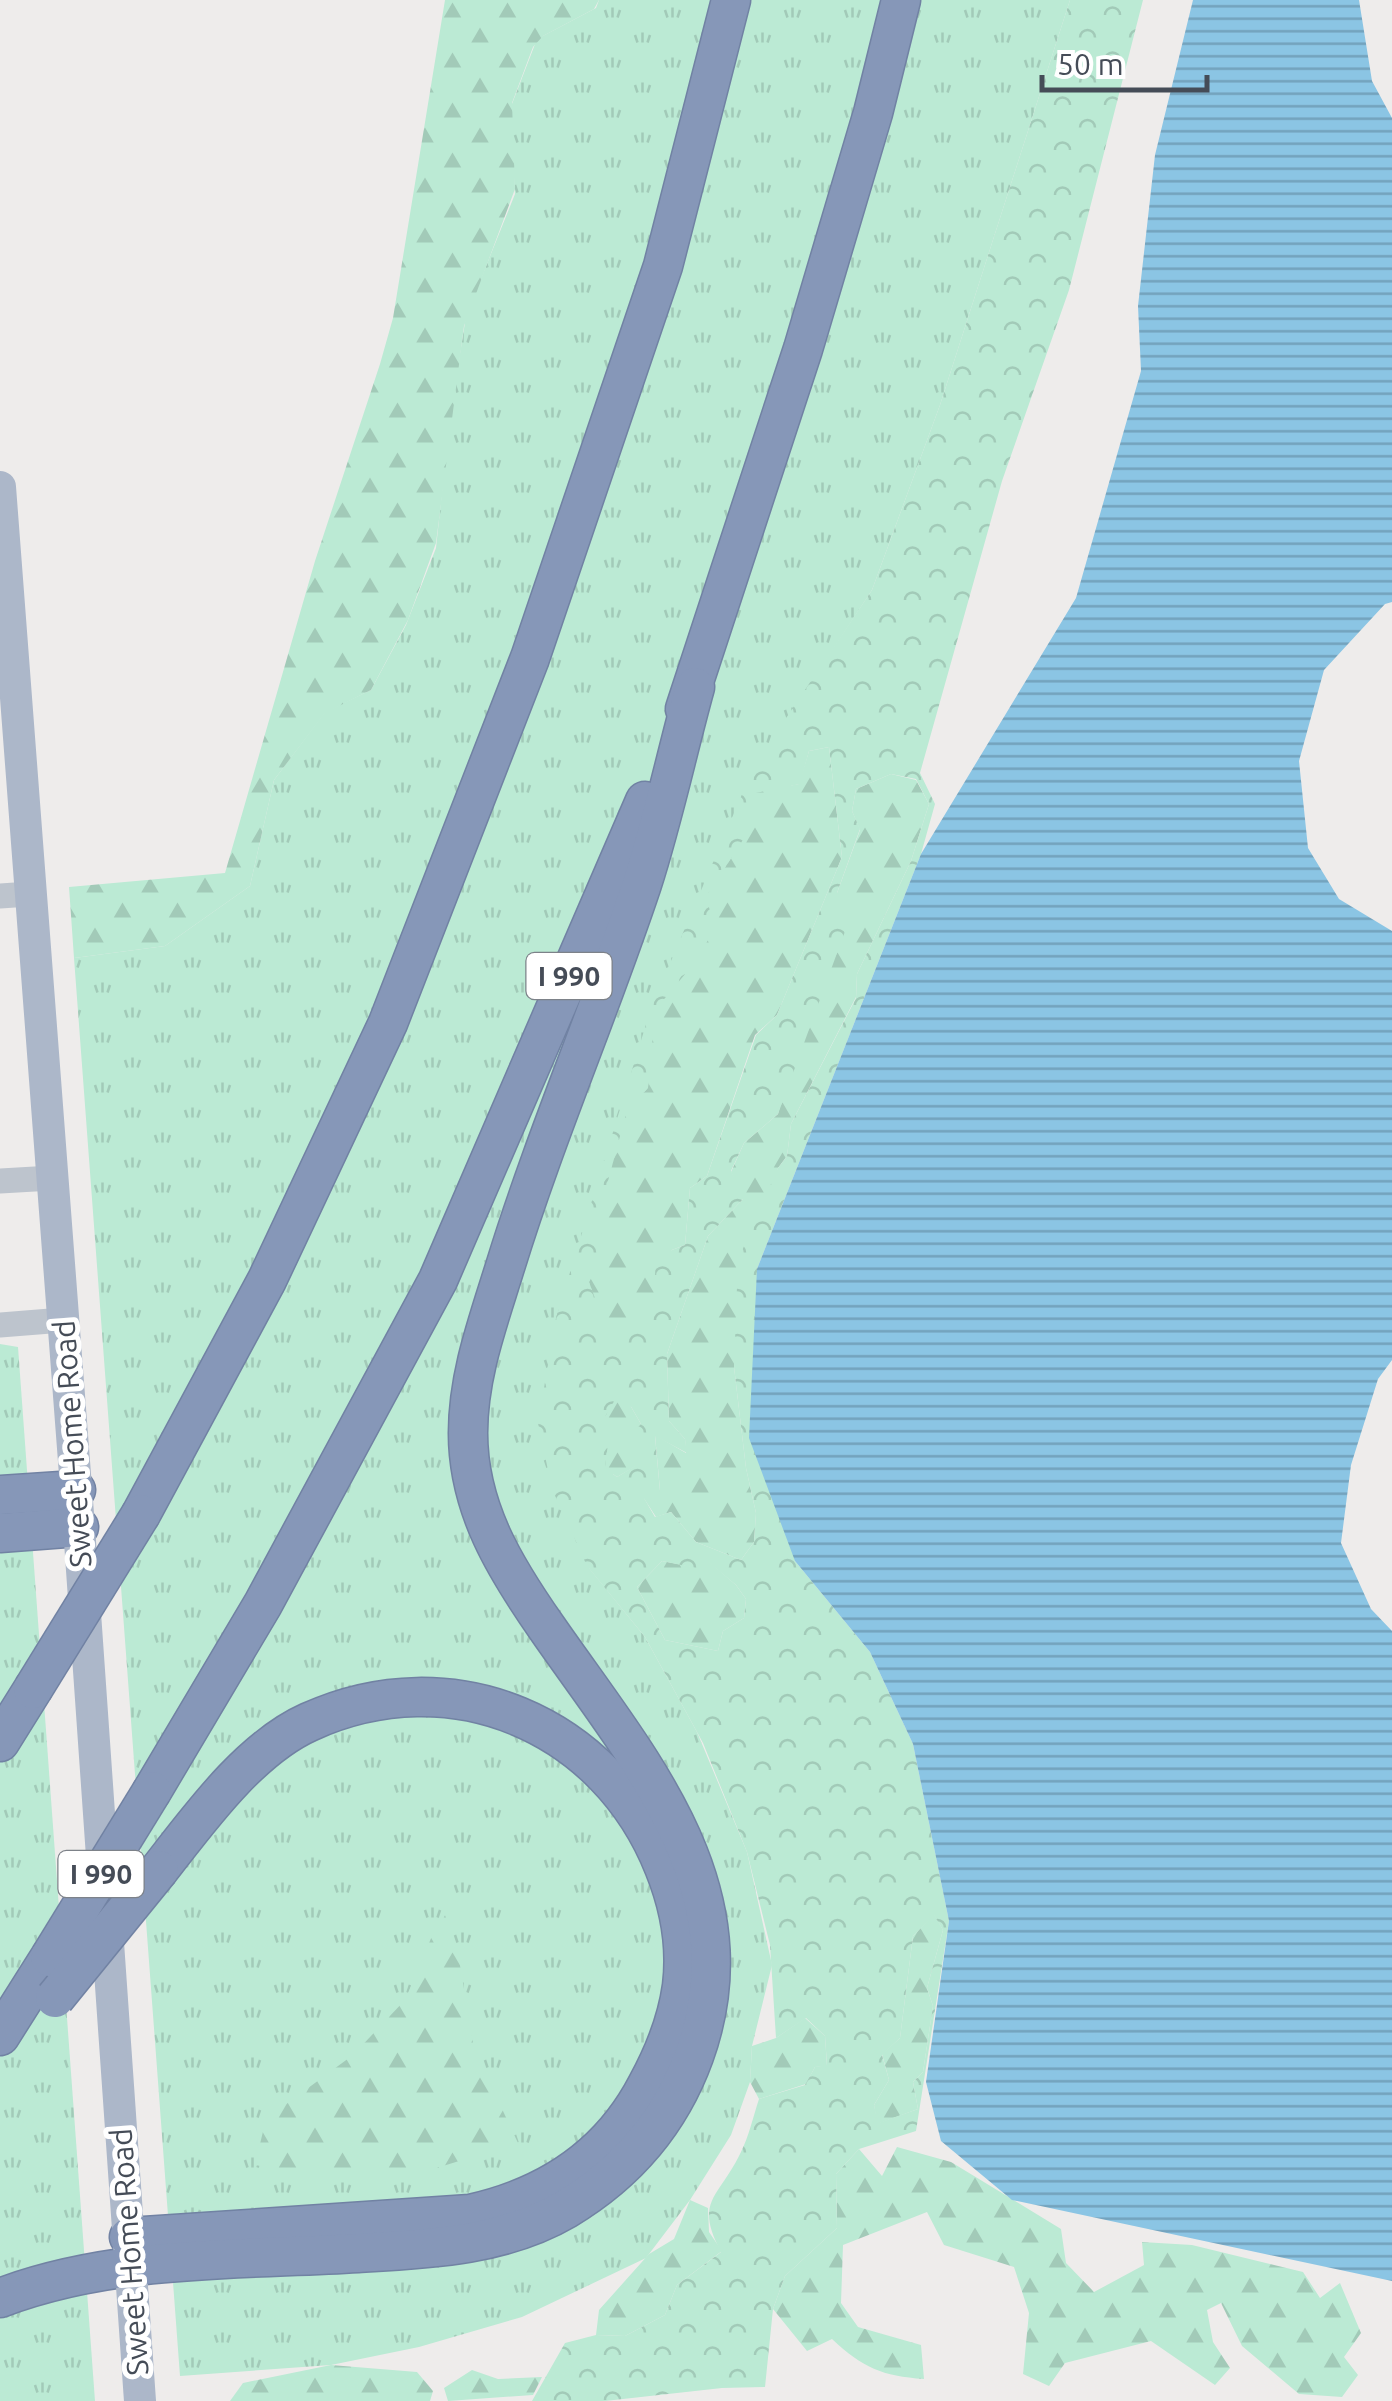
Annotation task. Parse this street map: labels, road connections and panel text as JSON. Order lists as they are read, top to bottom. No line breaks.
{"streets":{"highway":["I 990"],"main road":["Sweet Home Road"]},"scale_bar":"50 m"}
